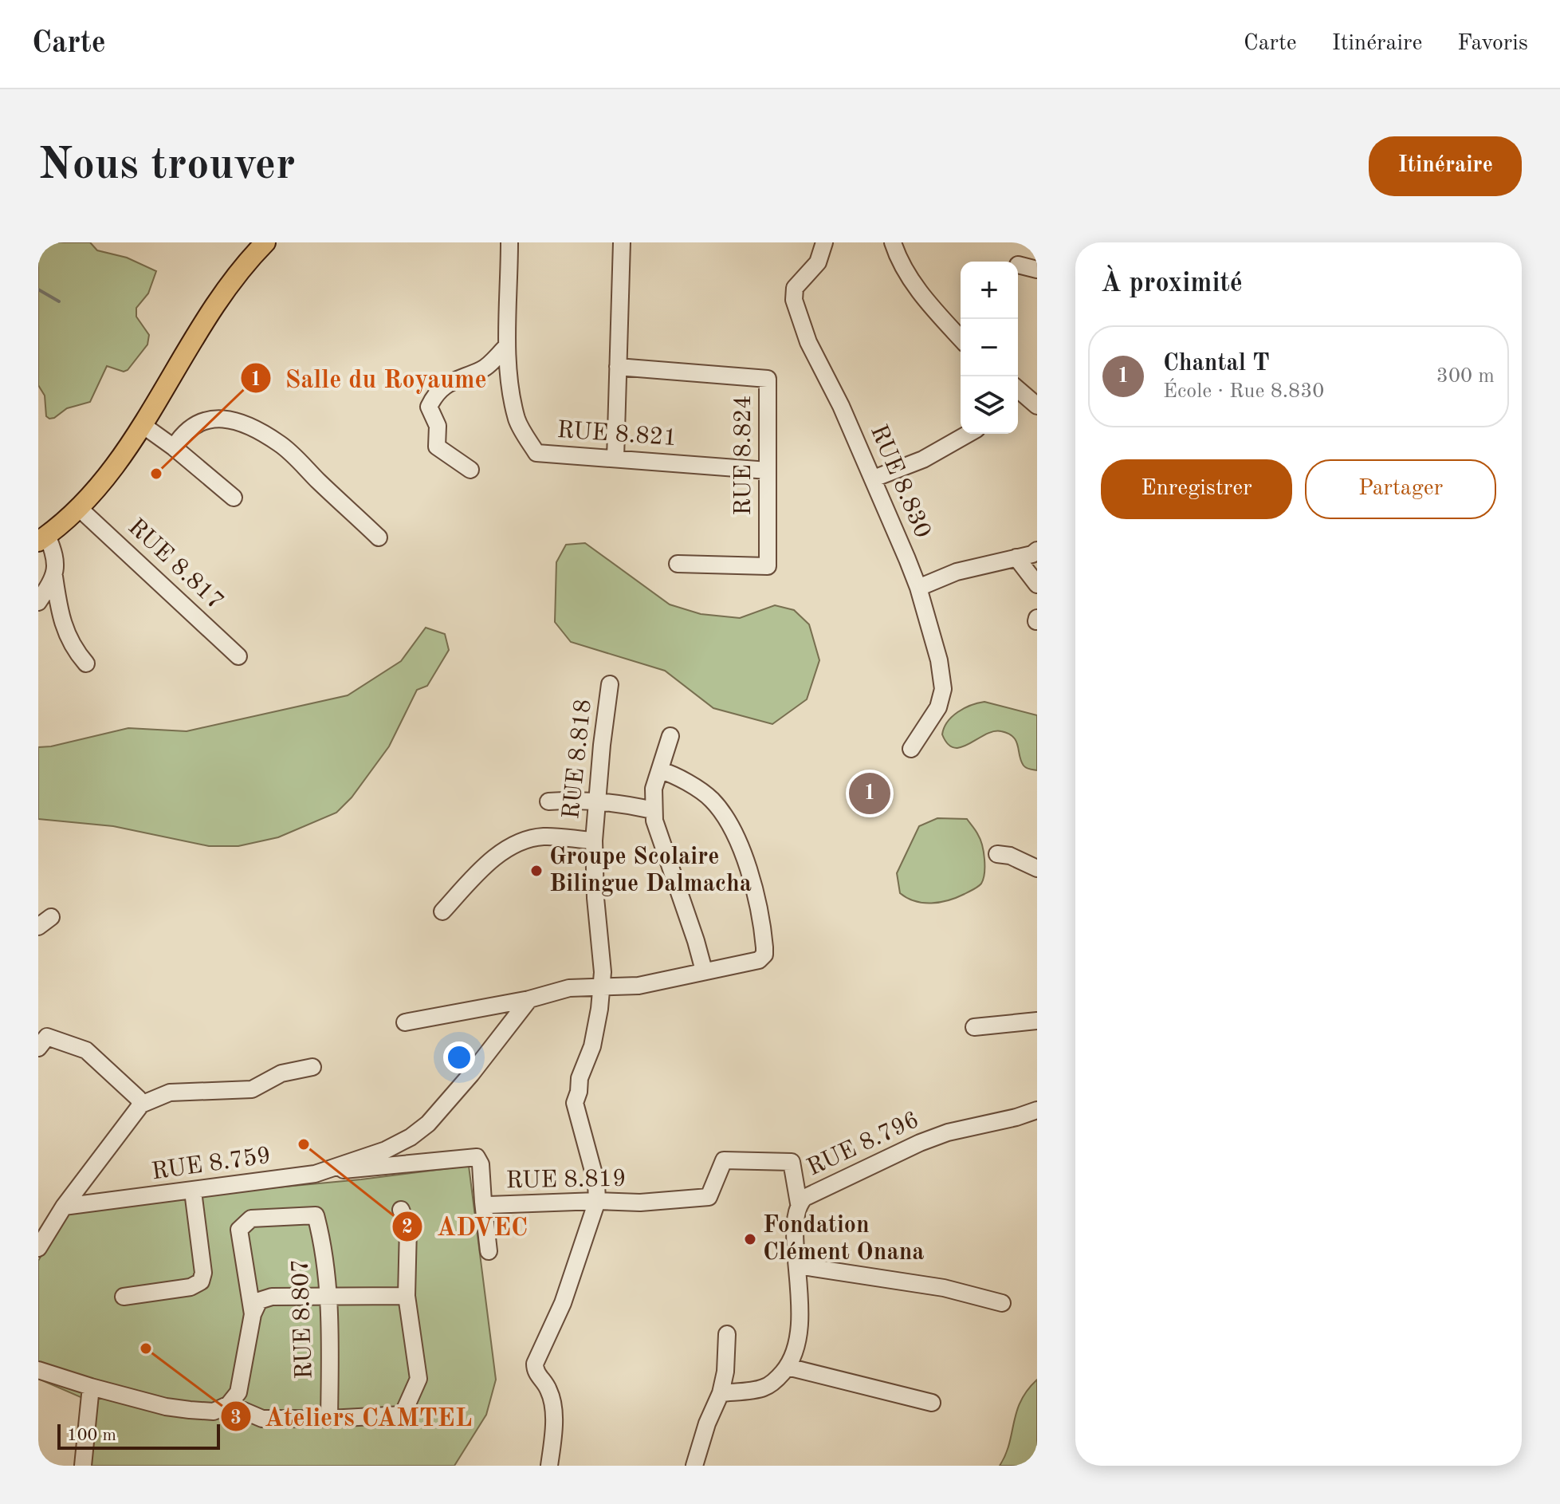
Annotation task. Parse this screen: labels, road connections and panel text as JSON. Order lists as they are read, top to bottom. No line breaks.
{"streets":{"street":["RUE 8.821","RUE 8.824","RUE 8.830","RUE 8.817","RUE 8.818","RUE 8.796","RUE 8.759","RUE 8.819","RUE 8.807"]},"crossings":[["RUE 8.821","RUE 8.824"],["RUE 8.818","RUE 8.819"],["RUE 8.796","RUE 8.819"],["RUE 8.759","RUE 8.819"]],"places":["Salle du Royaume","Groupe Scolaire Bilingue Dalmacha","ADVEC","Fondation Clément Onana","Ateliers CAMTEL"],"scale_bar":"100 m","page":{"header":"Carte","nav":["Carte","Itinéraire","Favoris"],"buttons":["Itinéraire",["Enregistrer","Partager"]],"title":"Nous trouver","heading":"À proximité","map_buttons":["+","−"],"list":[{"mark":"1","name":"Chantal T","note":"École · Rue 8.830","value":"300 m"}],"pins":"1","scale":"100 m"}}
